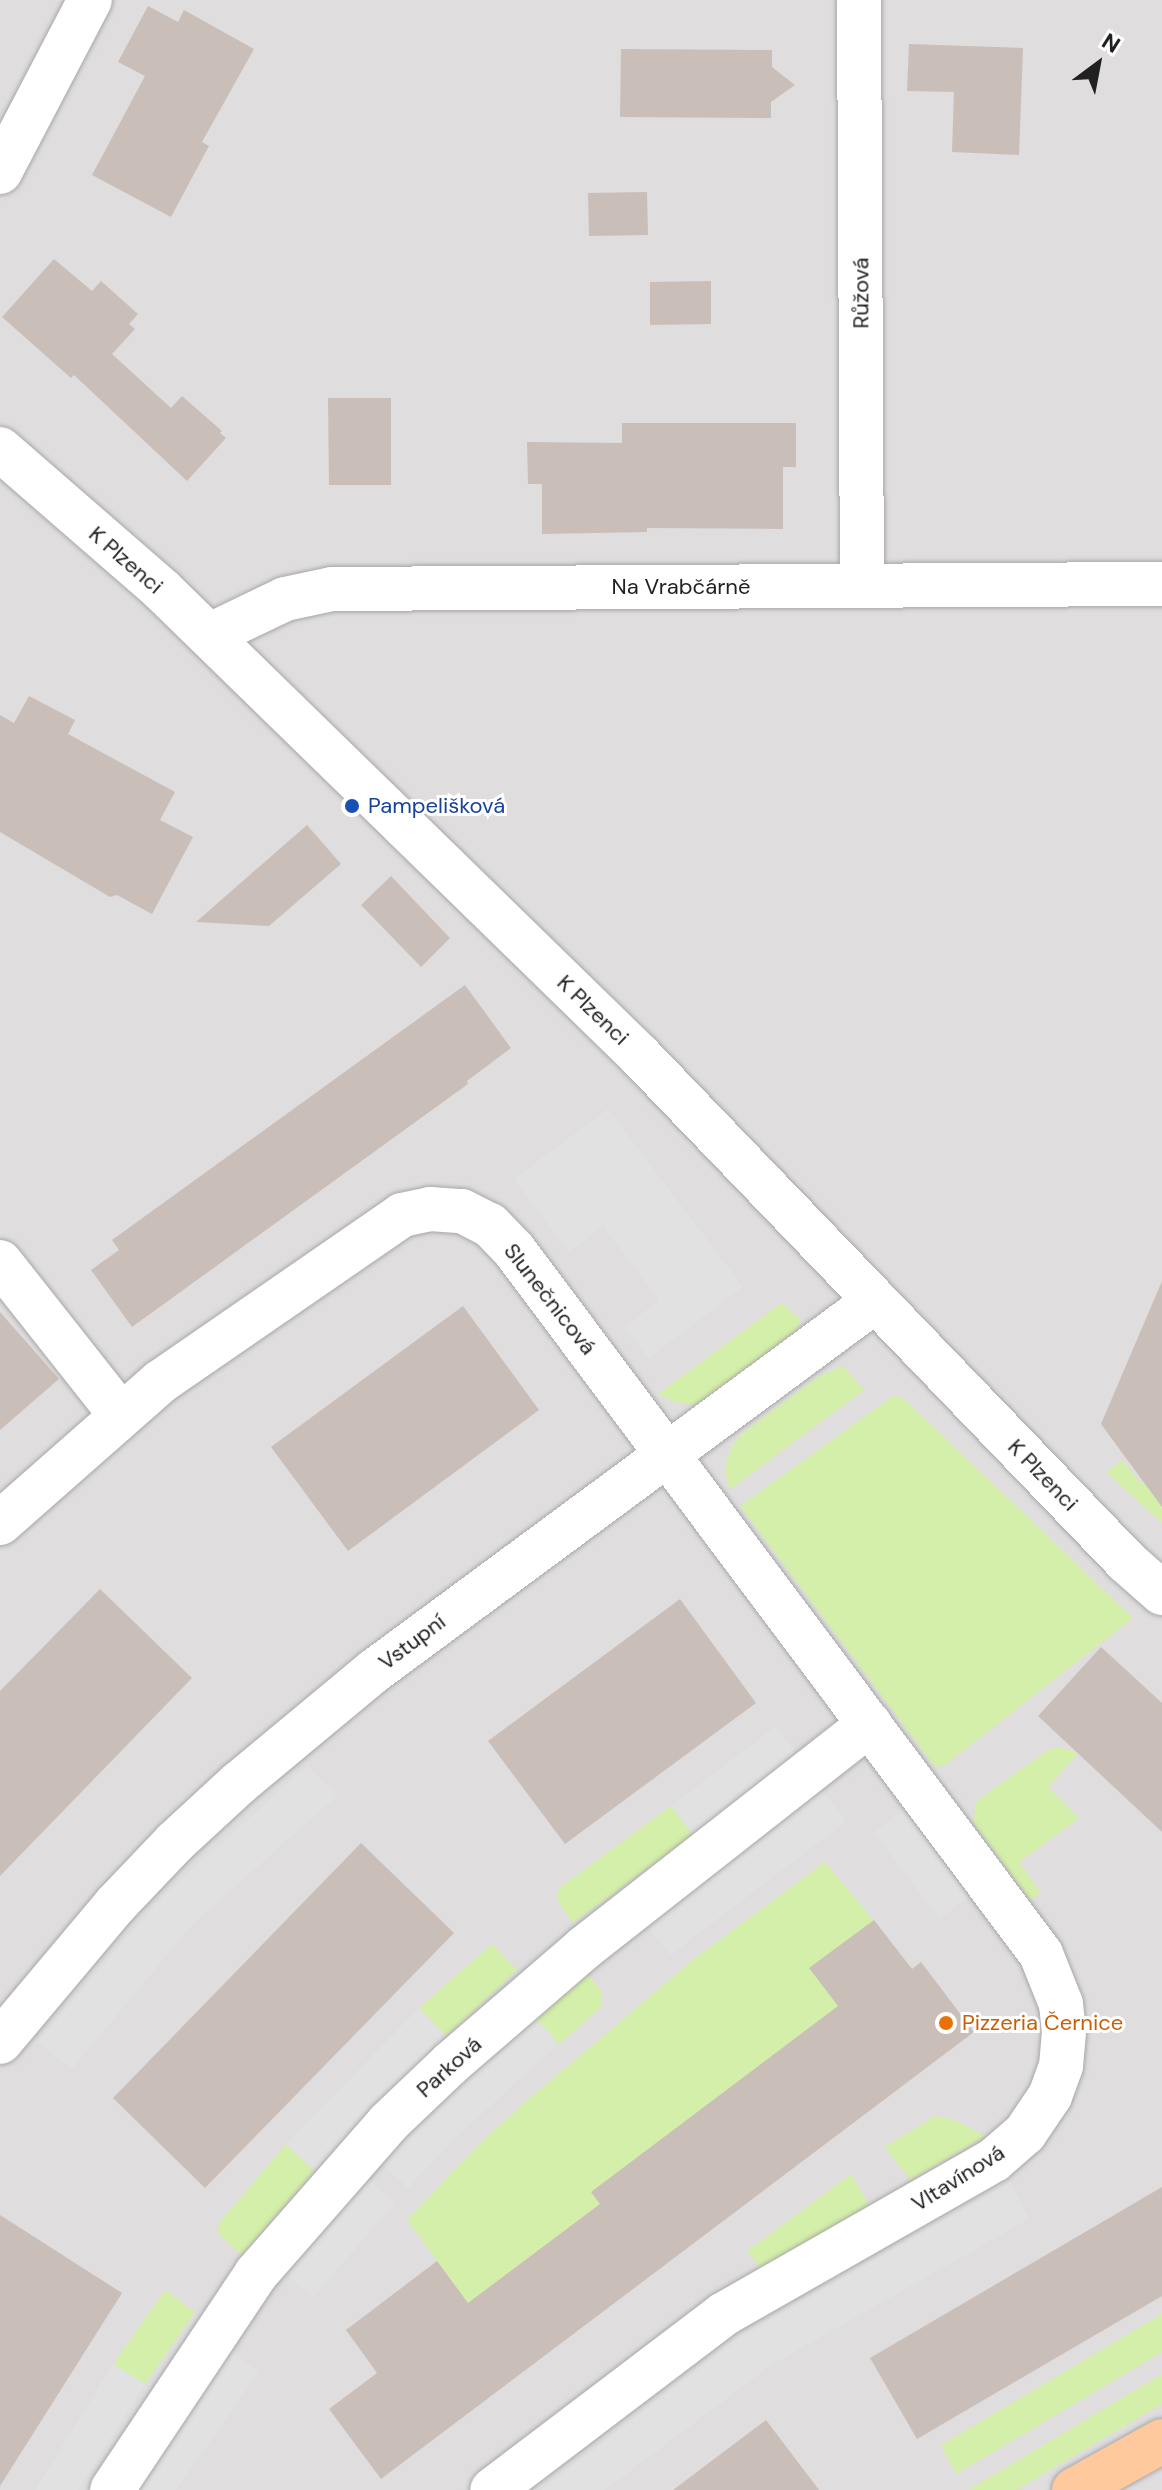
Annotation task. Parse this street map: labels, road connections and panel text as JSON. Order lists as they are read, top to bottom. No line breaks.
{"streets":{"street":["Růžová","K Plzenci","Na Vrabčárně","Slunečnicová","Vstupní","Parková","Vltavínová"]},"crossings":[["Růžová","Na Vrabčárně"],["K Plzenci","Na Vrabčárně"],["K Plzenci","Vstupní"],["Slunečnicová","Vstupní"],["Slunečnicová","Parková"],["Slunečnicová","Vltavínová"],["Parková","Vltavínová"]],"places":["Pampelišková","Pizzeria Černice"],"north":"top right"}
